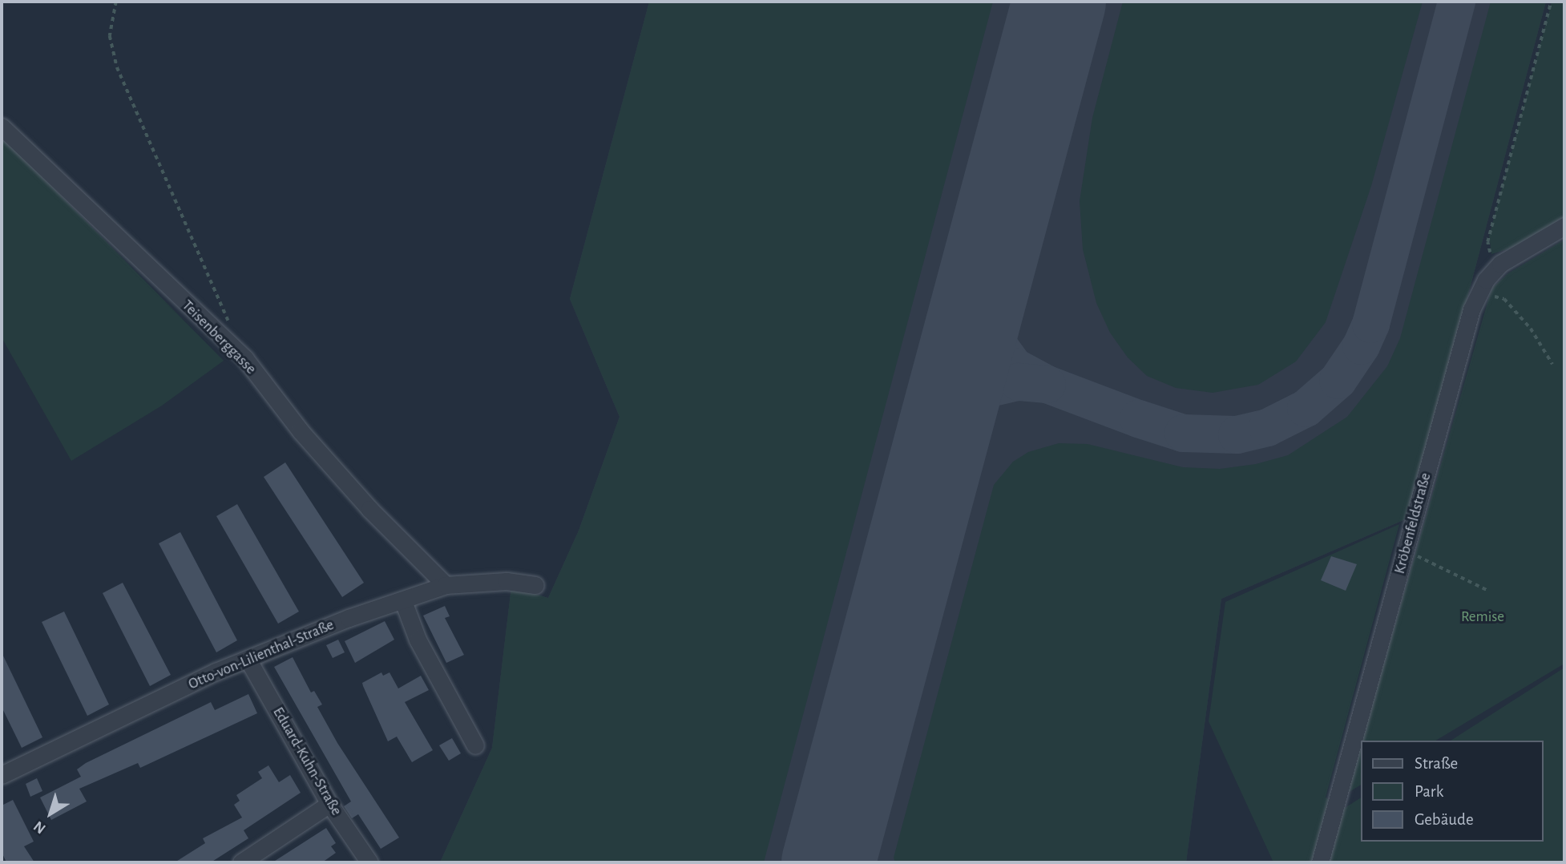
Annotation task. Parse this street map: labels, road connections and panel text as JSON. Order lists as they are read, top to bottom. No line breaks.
{"streets":{"street":["Teisenberggasse","Kröbenfeldstraße","Otto-von-Lilienthal-Straße","Eduard-Kuhn-Straße"]},"crossings":[["Teisenberggasse","Otto-von-Lilienthal-Straße"],["Otto-von-Lilienthal-Straße","Eduard-Kuhn-Straße"]],"parks":["Remise"],"legend":["Straße","Park","Gebäude"],"north":"bottom left"}
